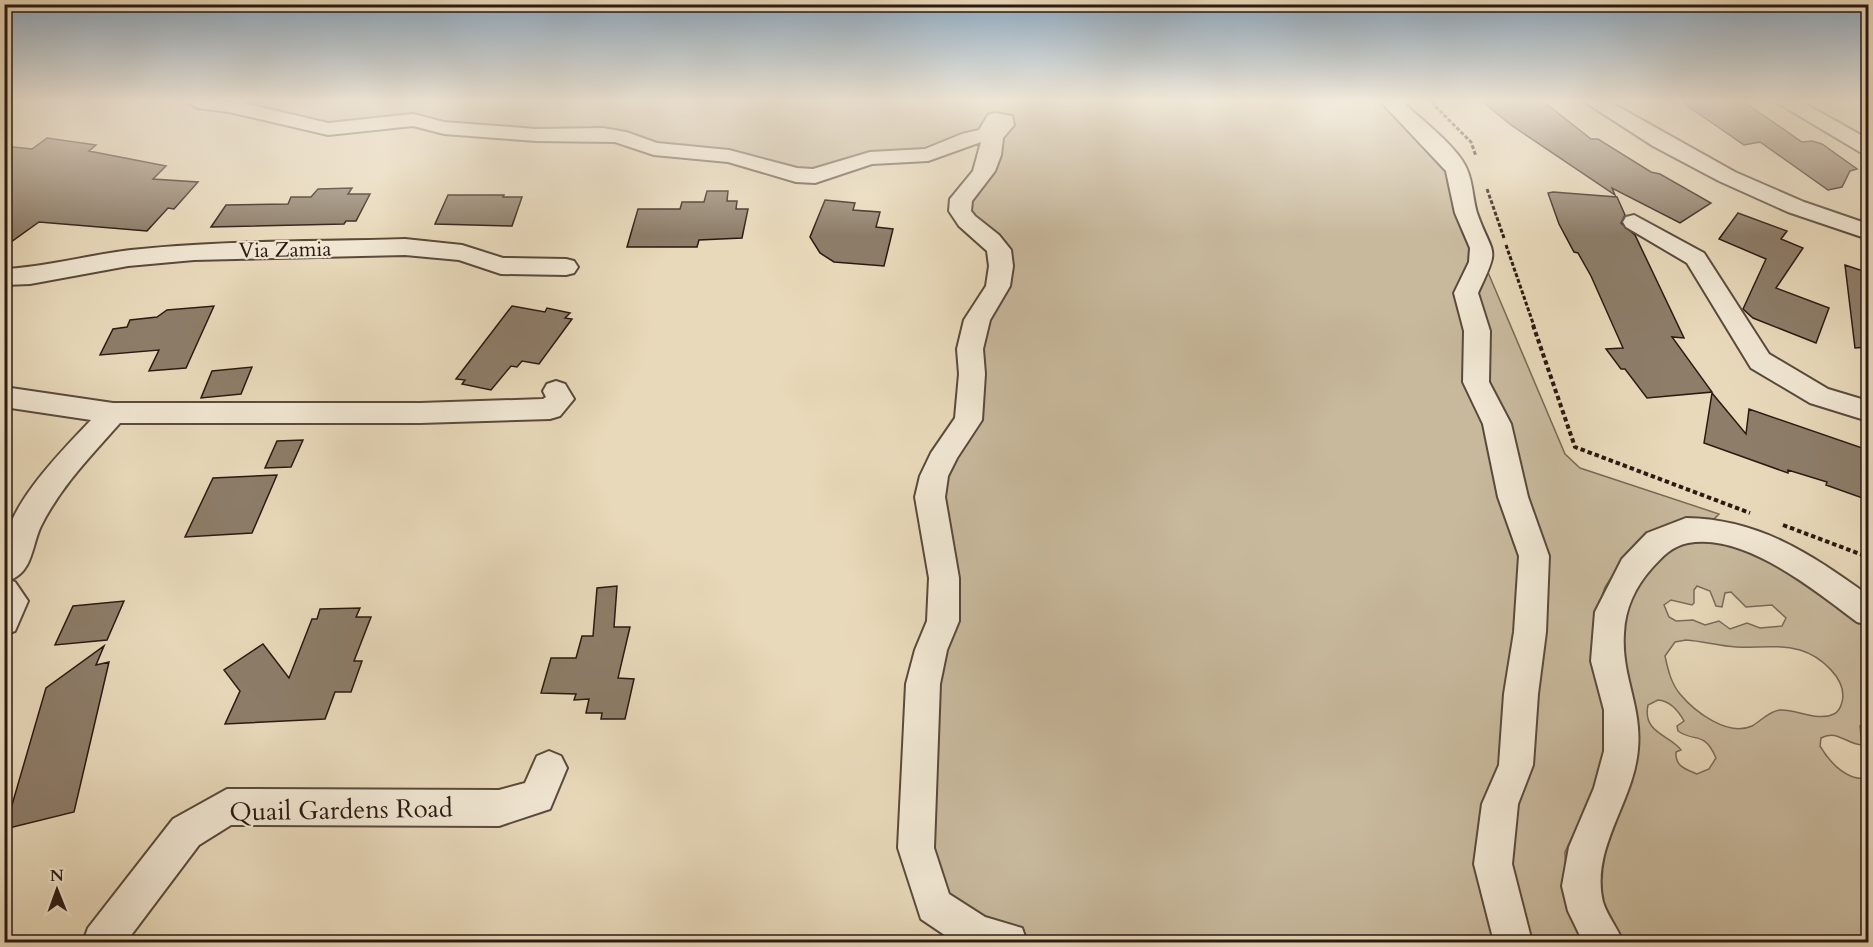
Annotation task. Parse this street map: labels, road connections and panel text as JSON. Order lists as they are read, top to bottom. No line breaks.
{"streets":{"street":["Via Zamia","Quail Gardens Road"]},"north":"top"}
